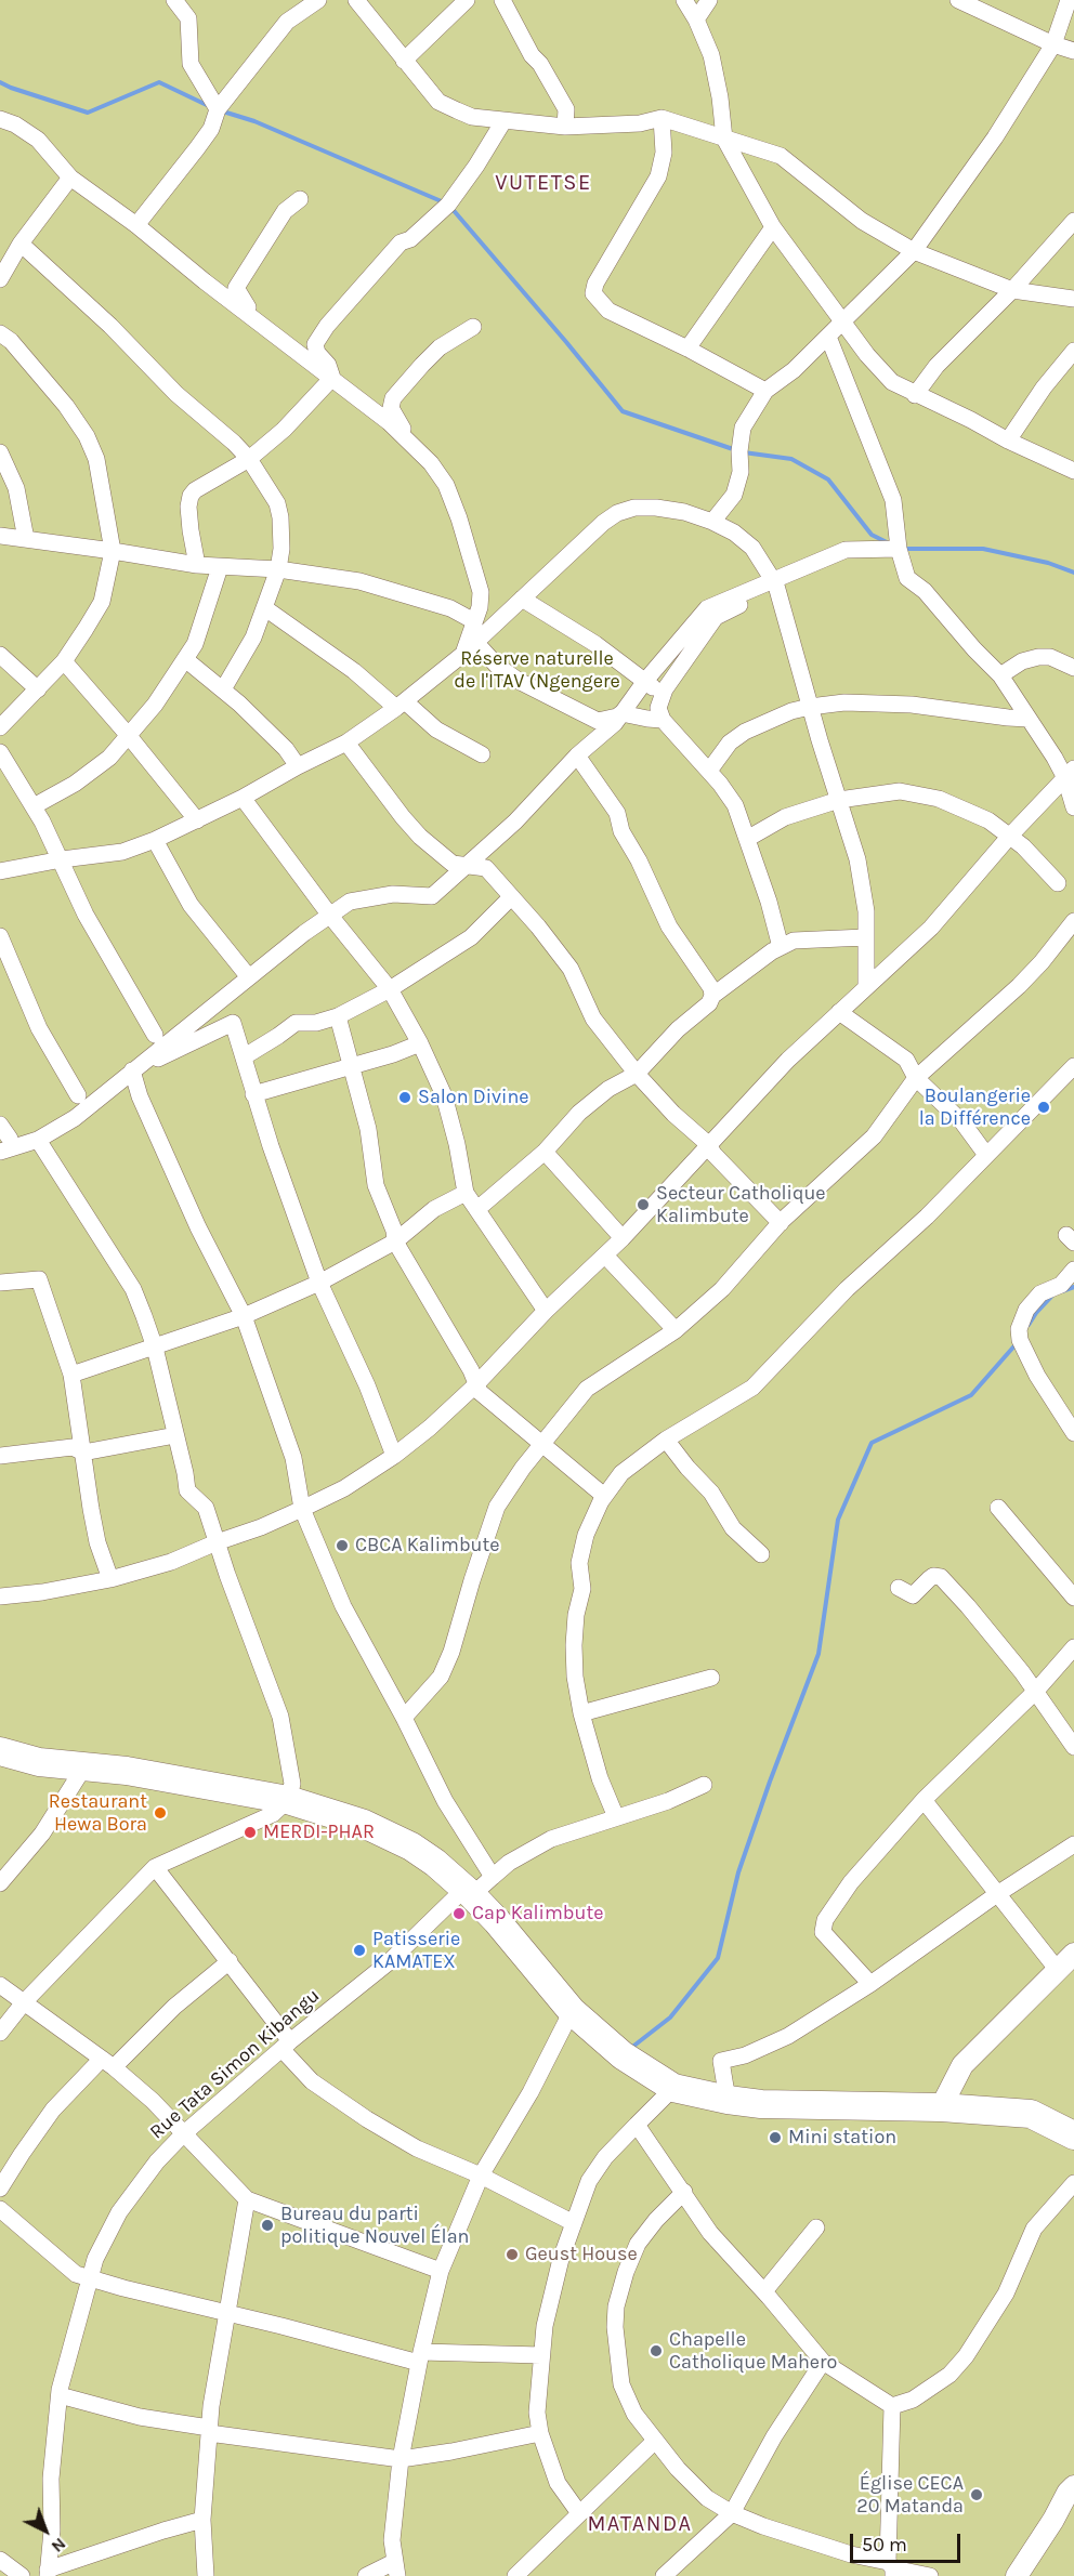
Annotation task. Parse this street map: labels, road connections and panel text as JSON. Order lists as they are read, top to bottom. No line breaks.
{"streets":{"street":["Rue Tata Simon Kibangu"]},"districts":["VUTETSE","MATANDA"],"parks":["Réserve naturelle de l'ITAV (Ngengere"],"places":["Salon Divine","Boulangerie la Différence","Secteur Catholique Kalimbute","CBCA Kalimbute","Restaurant Hewa Bora","MERDI-PHAR","Cap Kalimbute","Patisserie KAMATEX","Mini station","Bureau du parti politique Nouvel Élan","Geust House","Chapelle Catholique Mahero","Église CECA 20 Matanda"],"scale_bar":"50 m","north":"bottom right"}
